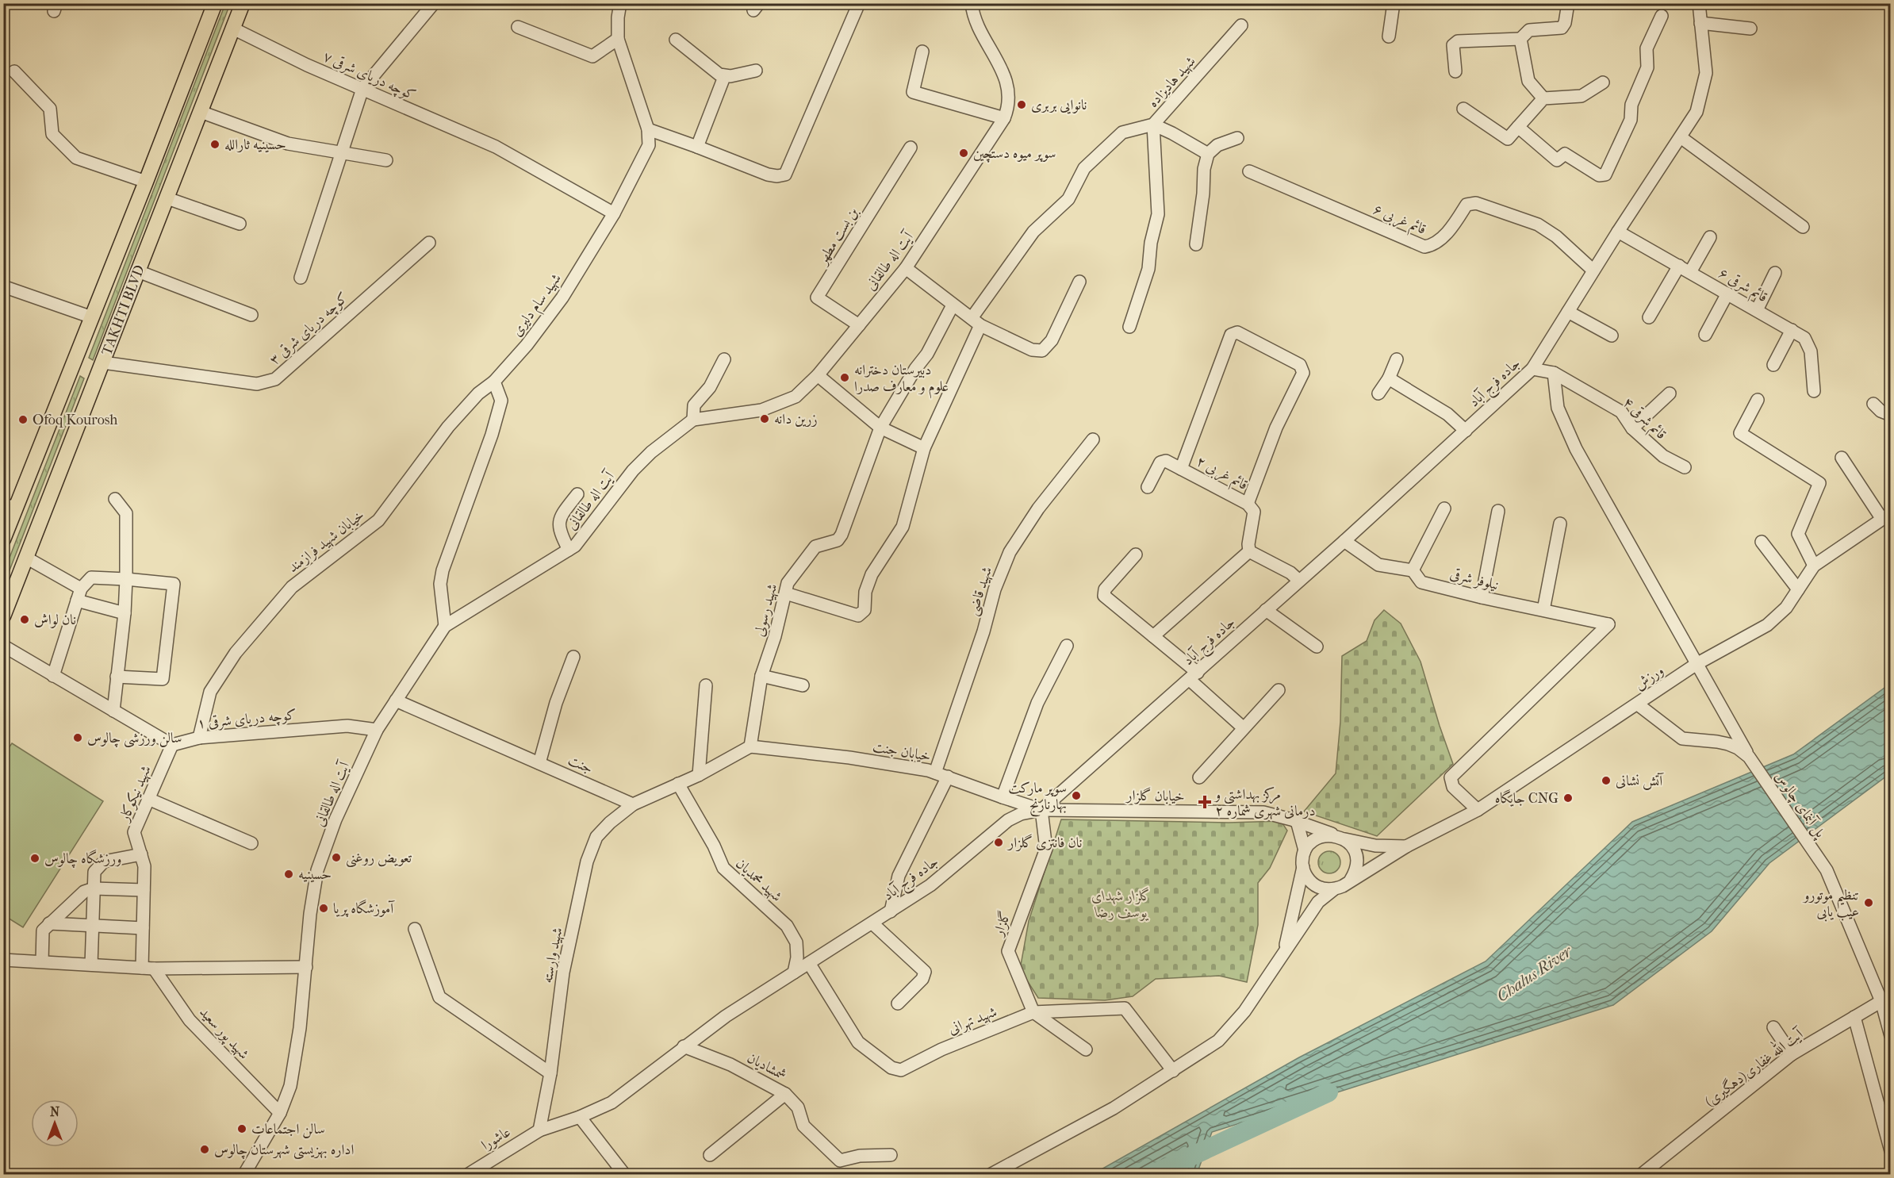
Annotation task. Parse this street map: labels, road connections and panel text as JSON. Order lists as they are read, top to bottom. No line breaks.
{"streets":{"main road":["TAKHTI BLVD"],"street":["کوچه دریای شرقی ۷","شهید هادیزاده","قائم غربی ۶","بن بست مطهر","آیت اله طالقانی","قائم شرقی ۶","شهید سام دلیری","کوچه دریای شرقی ۳","جاده فرج آباد","قائم شرقی ۴","قائم غربی ۲","خیابان شهید فرازمند","نیلوفر شرقی","شهید قاضی","شهید رسولی","ورزش","کوچه دریای شرقی ۱","خیابان جنت","جنت","شهید نیکوکار","خیابان گلزار","پل آبنمای چالوس","شهید محمدیان","گلزار","شهید وارسته","شهید تهرانی","شهید پور سعید","شمشادیان","آیت الله غفاری(دهگیری)","عاشورا"]},"crossings":[["کوچه دریای شرقی ۷","شهید سام دلیری"],["کوچه دریای شرقی ۷","TAKHTI BLVD"],["شهید هادیزاده","شهید رسولی"],["قائم غربی ۶","جاده فرج آباد"],["بن بست مطهر","آیت اله طالقانی"],["آیت اله طالقانی","کوچه دریای شرقی ۱"],["آیت اله طالقانی","جنت"],["آیت اله طالقانی","شهید پور سعید"],["قائم شرقی ۶","جاده فرج آباد"],["شهید سام دلیری","خیابان شهید فرازمند"],["TAKHTI BLVD","کوچه دریای شرقی ۳"],["جاده فرج آباد","قائم شرقی ۴"],["جاده فرج آباد","نیلوفر شرقی"],["جاده فرج آباد","خیابان جنت"],["جاده فرج آباد","خیابان گلزار"],["جاده فرج آباد","شهید محمدیان"],["جاده فرج آباد","گلزار"],["جاده فرج آباد","شهید وارسته"],["جاده فرج آباد","شهید تهرانی"],["جاده فرج آباد","شمشادیان"],["جاده فرج آباد","عاشورا"],["قائم شرقی ۴","پل آبنمای چالوس"],["خیابان شهید فرازمند","کوچه دریای شرقی ۱"],["نیلوفر شرقی","ورزش"],["شهید قاضی","خیابان جنت"],["شهید رسولی","خیابان جنت"],["ورزش","خیابان گلزار"],["ورزش","پل آبنمای چالوس"],["کوچه دریای شرقی ۱","شهید نیکوکار"],["خیابان جنت","خیابان گلزار"],["خیابان جنت","گلزار"],["جنت","شهید وارسته"],["شهید نیکوکار","شهید پور سعید"],["خیابان گلزار","گلزار"],["پل آبنمای چالوس","آیت الله غفاری(دهگیری)"],["گلزار","شهید تهرانی"],["شهید وارسته","عاشورا"]],"water":["Chalus River"],"parks":["گلزار شهدای یوسف رضا"],"places":{"other":["نانوایی بربری","حسینیه ثارالله","سوپر میوه دستچین","دبیرستان دخترانه علوم و معارف صدرا","زرین دانه","Ofoq Kourosh","نان لواش","سالن ورزشی چالوس","آتش نشانی","سوپر مارکت بهارنارنج","جایگاه CNG","نان فانتزی گلزار","تعویض روغنی","ورزشگاه چالوس","حسینیه","تنظیم موتورو عیب یابی","آموزشگاه پریا","سالن اجتماعات","اداره بهزیستی شهرستان چالوس"],"health":["مرکز بهداشتی و درمانی شهری شماره ۲"]},"north":"top"}
